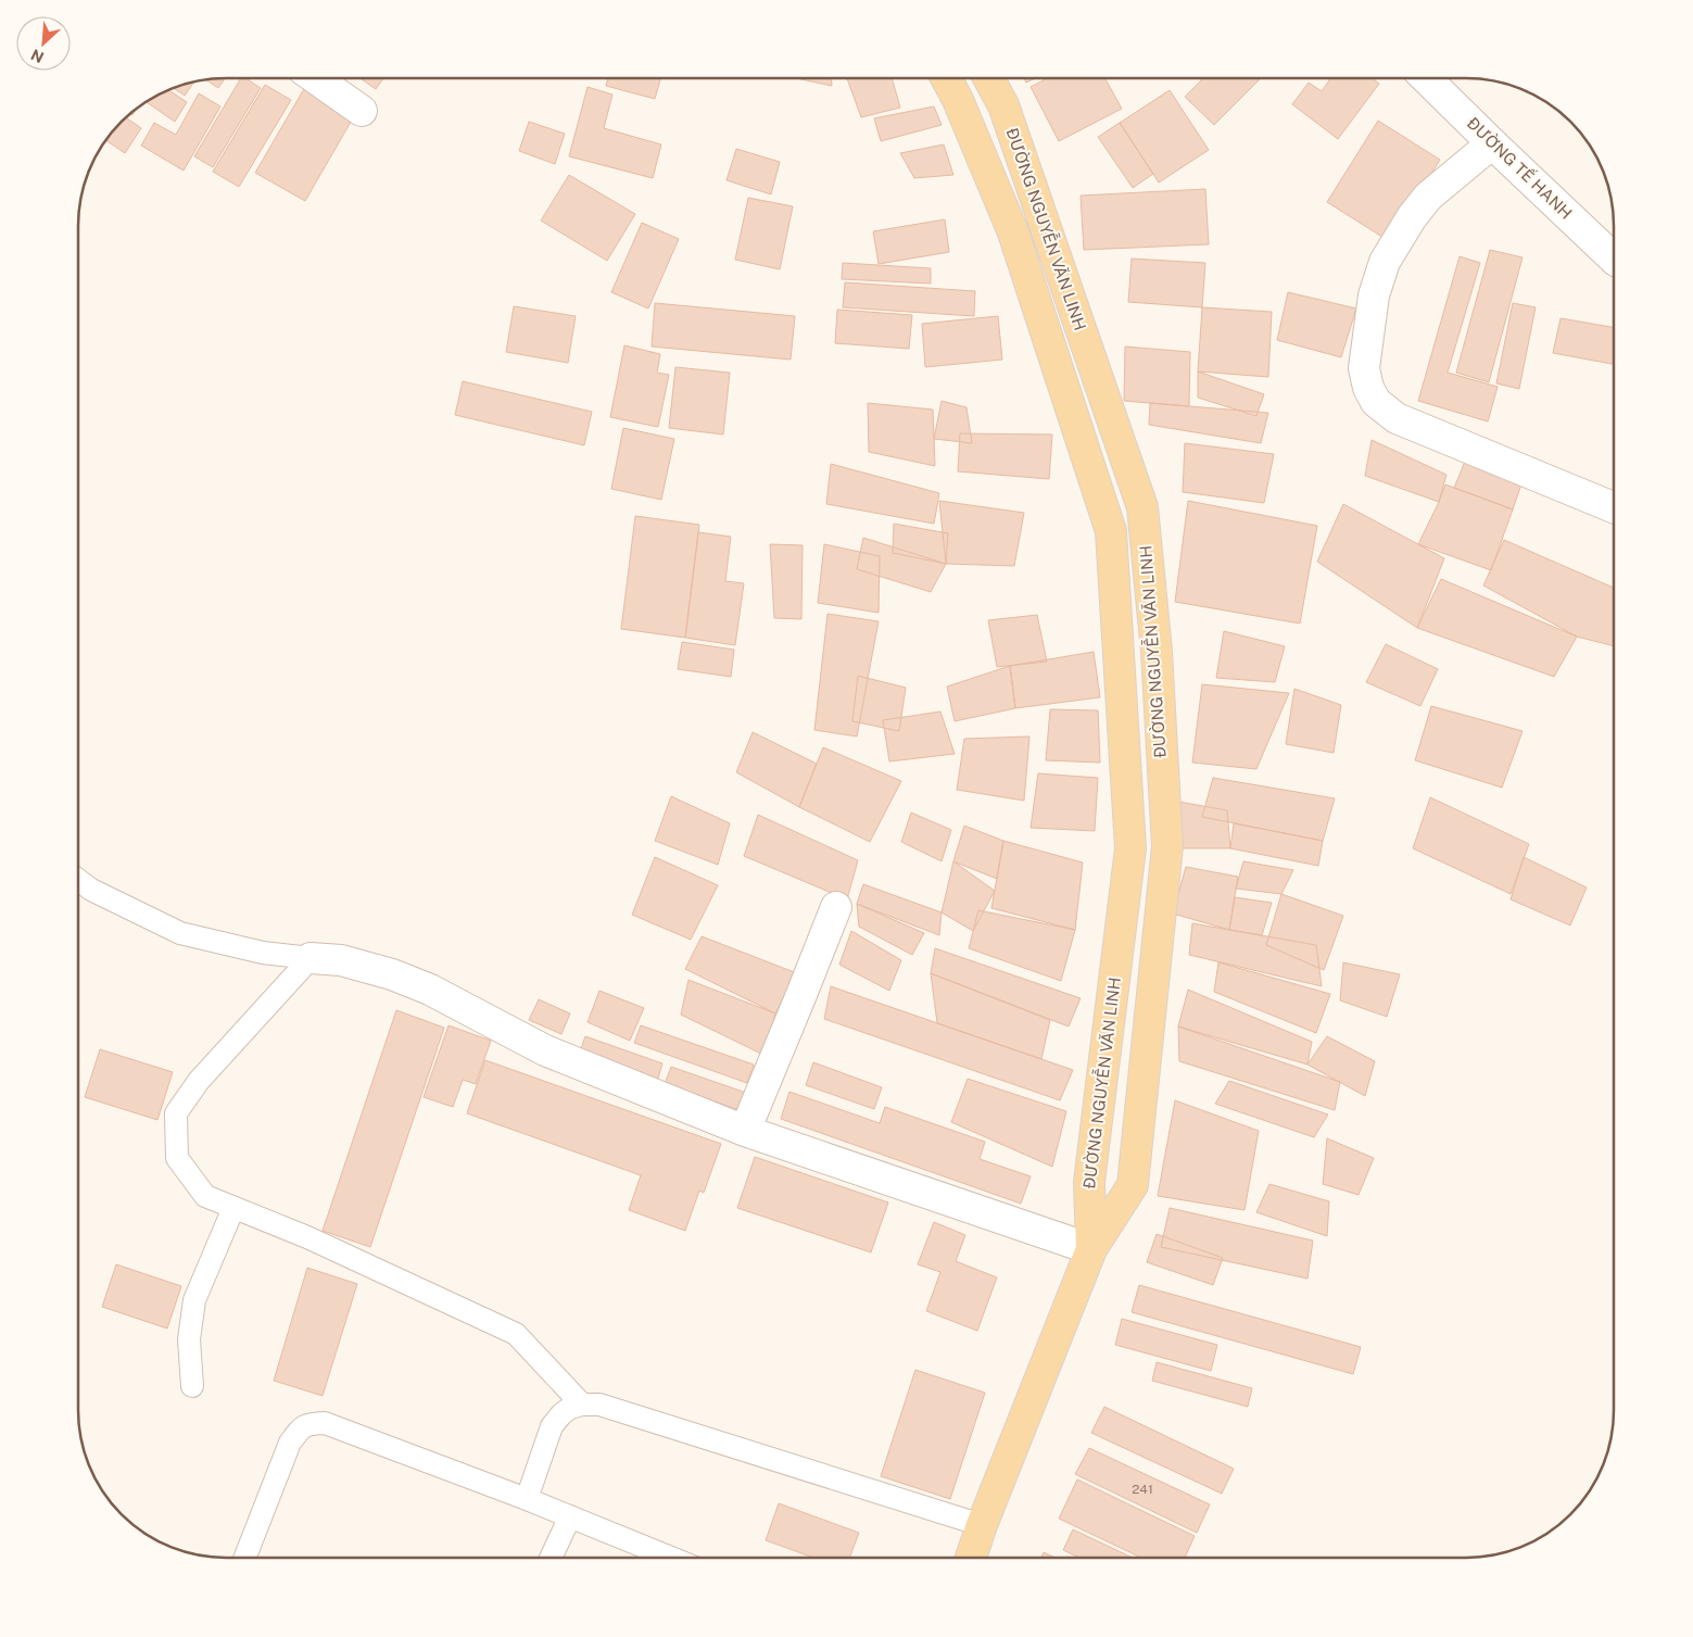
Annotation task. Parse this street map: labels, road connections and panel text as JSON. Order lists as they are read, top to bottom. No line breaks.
{"streets":{"main road":["ĐƯỜNG NGUYỄN VĂN LINH"],"street":["ĐƯỜNG TẾ HANH"]},"house_numbers":["241"],"north":"bottom left"}
